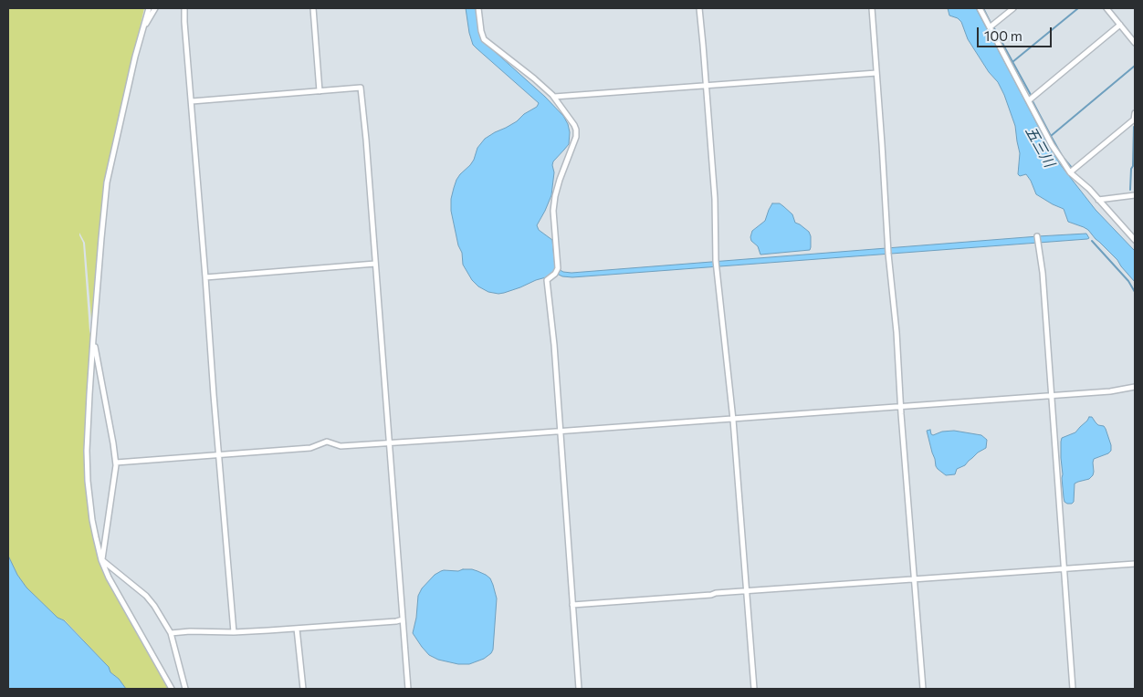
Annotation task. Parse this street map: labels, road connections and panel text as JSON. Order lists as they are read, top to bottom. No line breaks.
{"water":["五三川"],"scale_bar":"100 m"}
